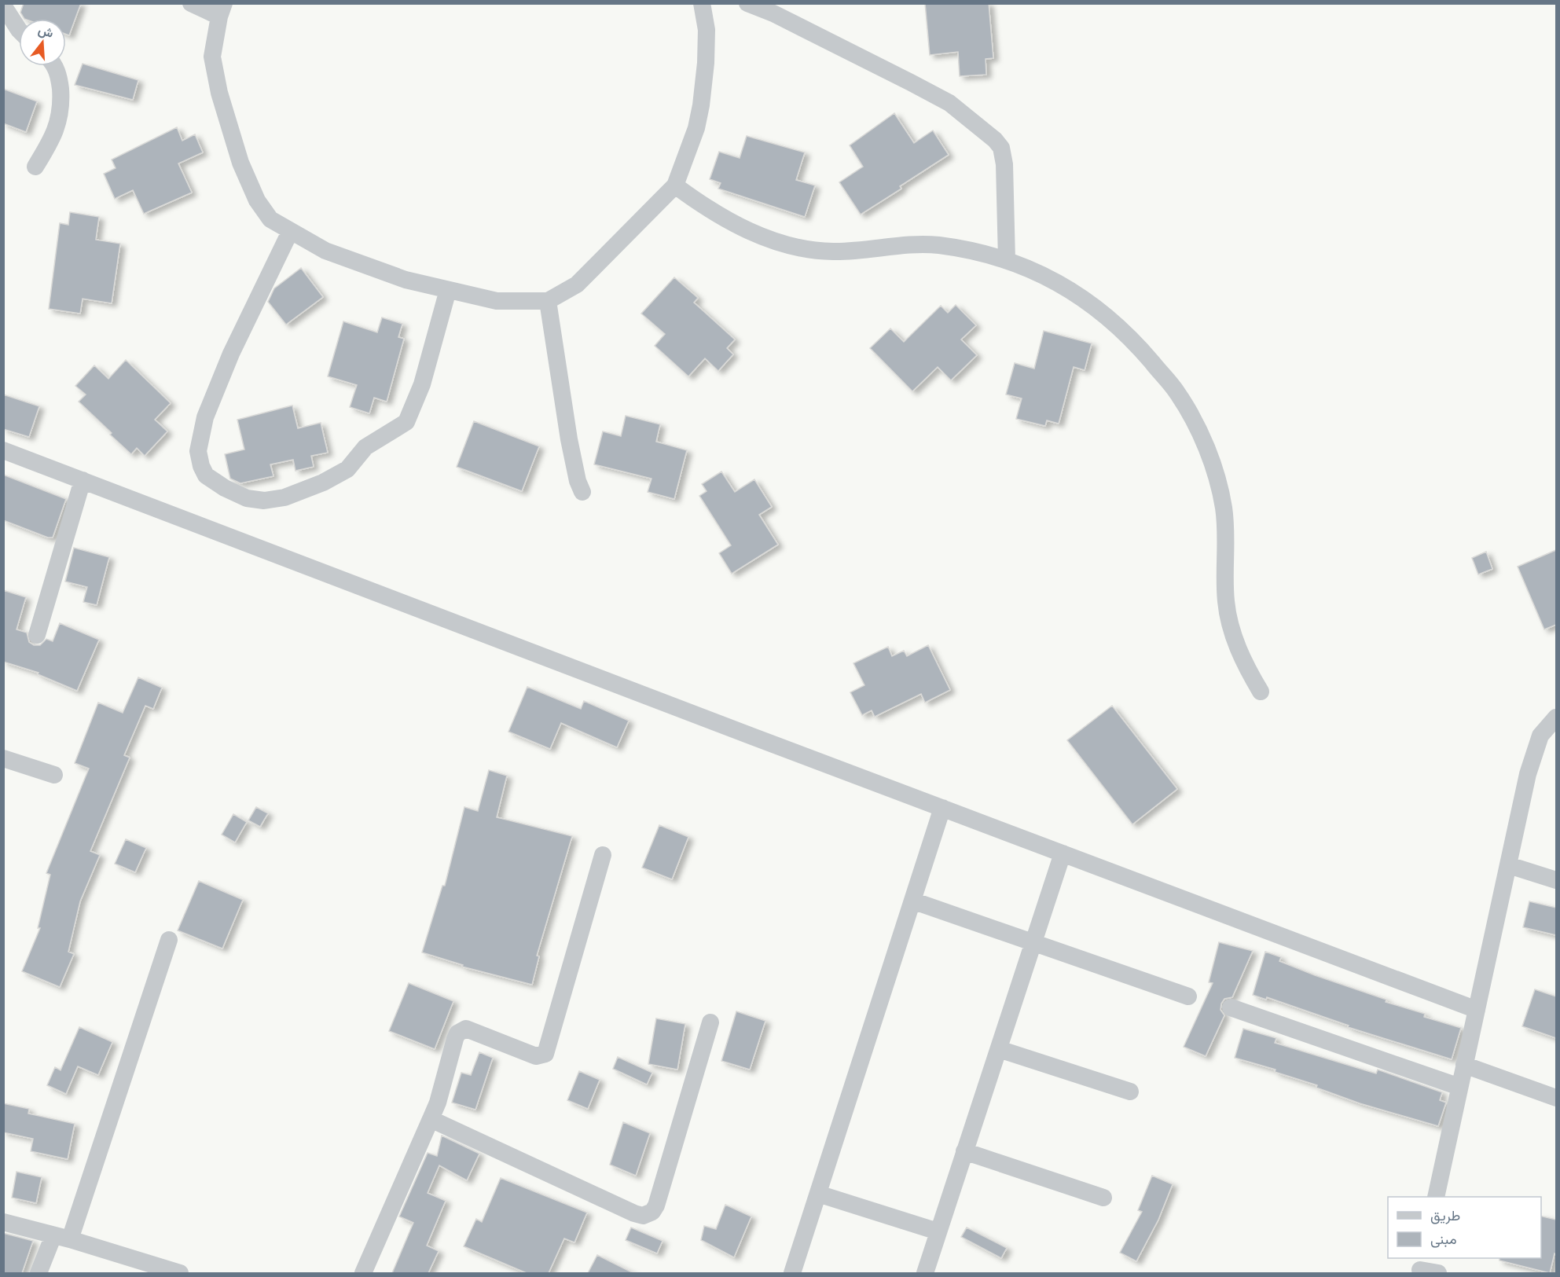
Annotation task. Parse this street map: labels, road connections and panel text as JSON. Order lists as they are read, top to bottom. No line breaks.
{"legend":["طريق","مبنى"],"north":"top"}
